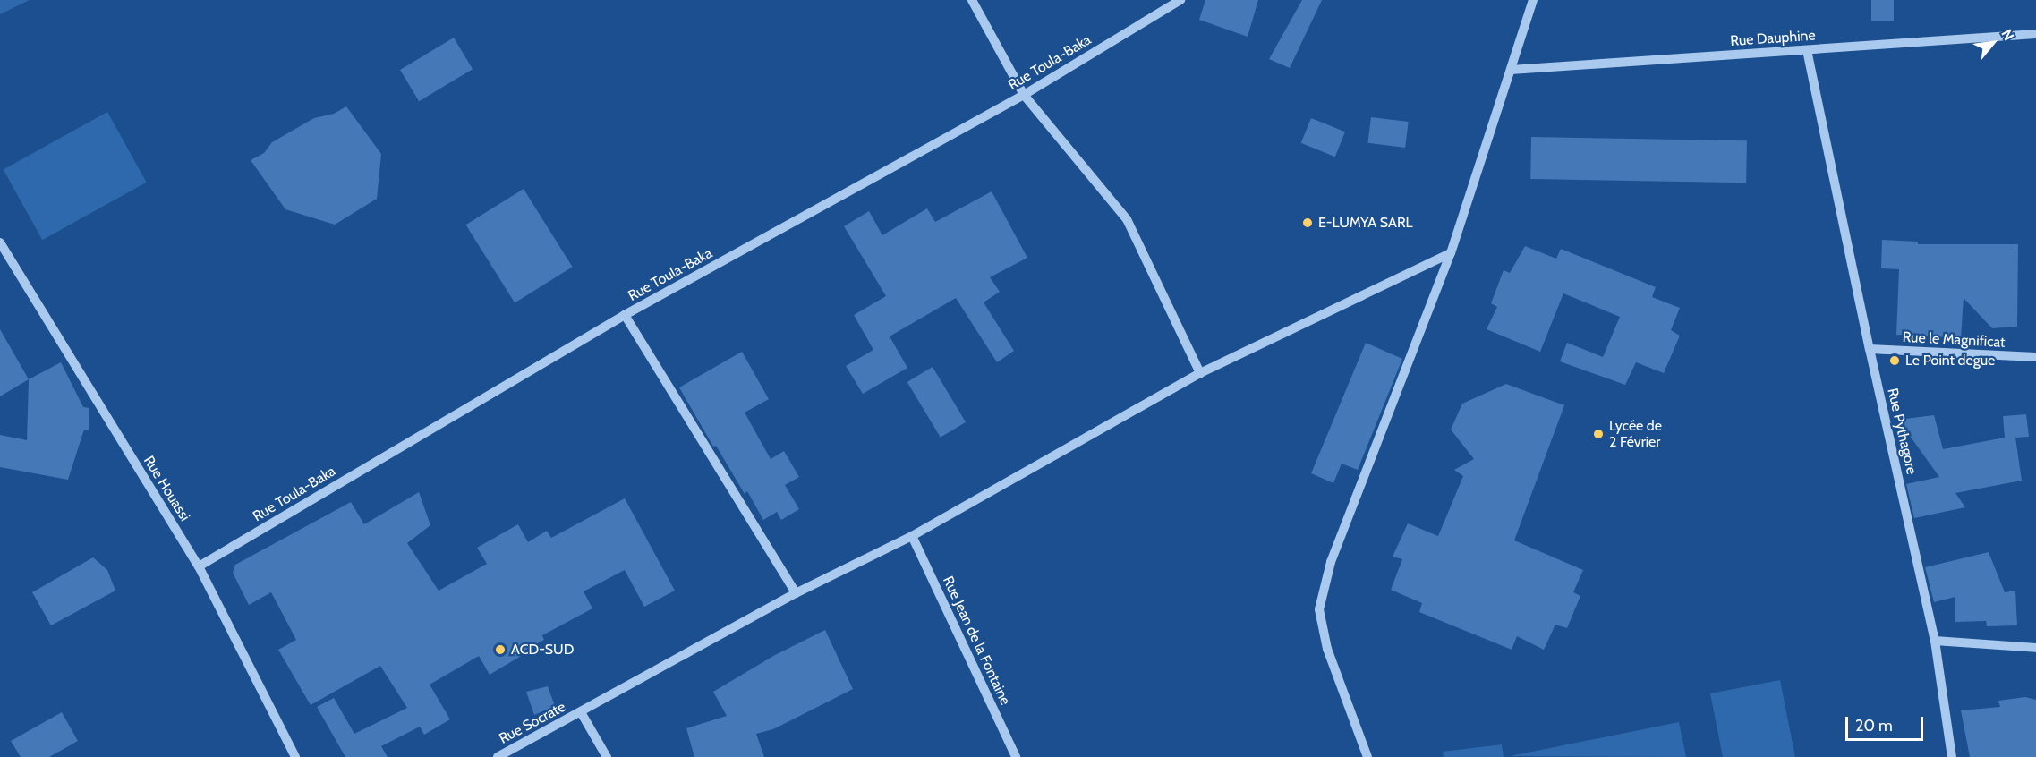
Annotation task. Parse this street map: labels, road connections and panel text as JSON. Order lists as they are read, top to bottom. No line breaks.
{"streets":{"street":["Rue Dauphine","Rue Toula-Baka","Rue le Magnificat","Rue Pythagore","Rue Houassi","Rue Jean de la Fontaine","Rue Socrate"]},"crossings":[["Rue Dauphine","Rue Pythagore"],["Rue Toula-Baka","Rue Houassi"],["Rue le Magnificat","Rue Pythagore"],["Rue Jean de la Fontaine","Rue Socrate"]],"places":["E-LUMYA SARL","Le Point degue","Lycée de 2 Février","ACD-SUD"],"scale_bar":"20 m","north":"top right"}
